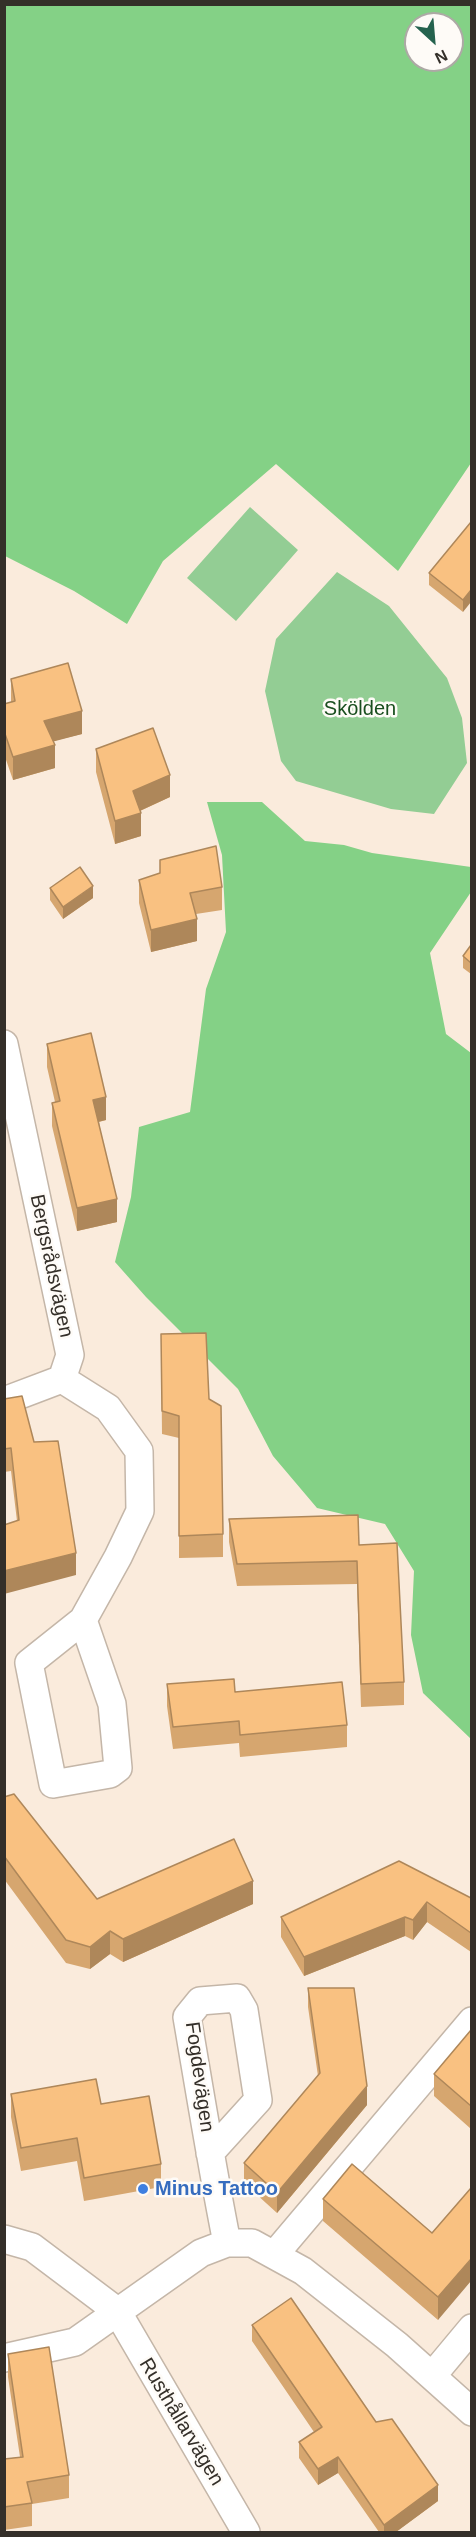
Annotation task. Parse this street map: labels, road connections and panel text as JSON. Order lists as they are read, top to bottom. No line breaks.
{"streets":{"street":["Bergsrådsvägen","Fogdevägen","Rusthållarvägen"]},"parks":["Skölden"],"places":["Minus Tattoo"],"north":"bottom right"}
